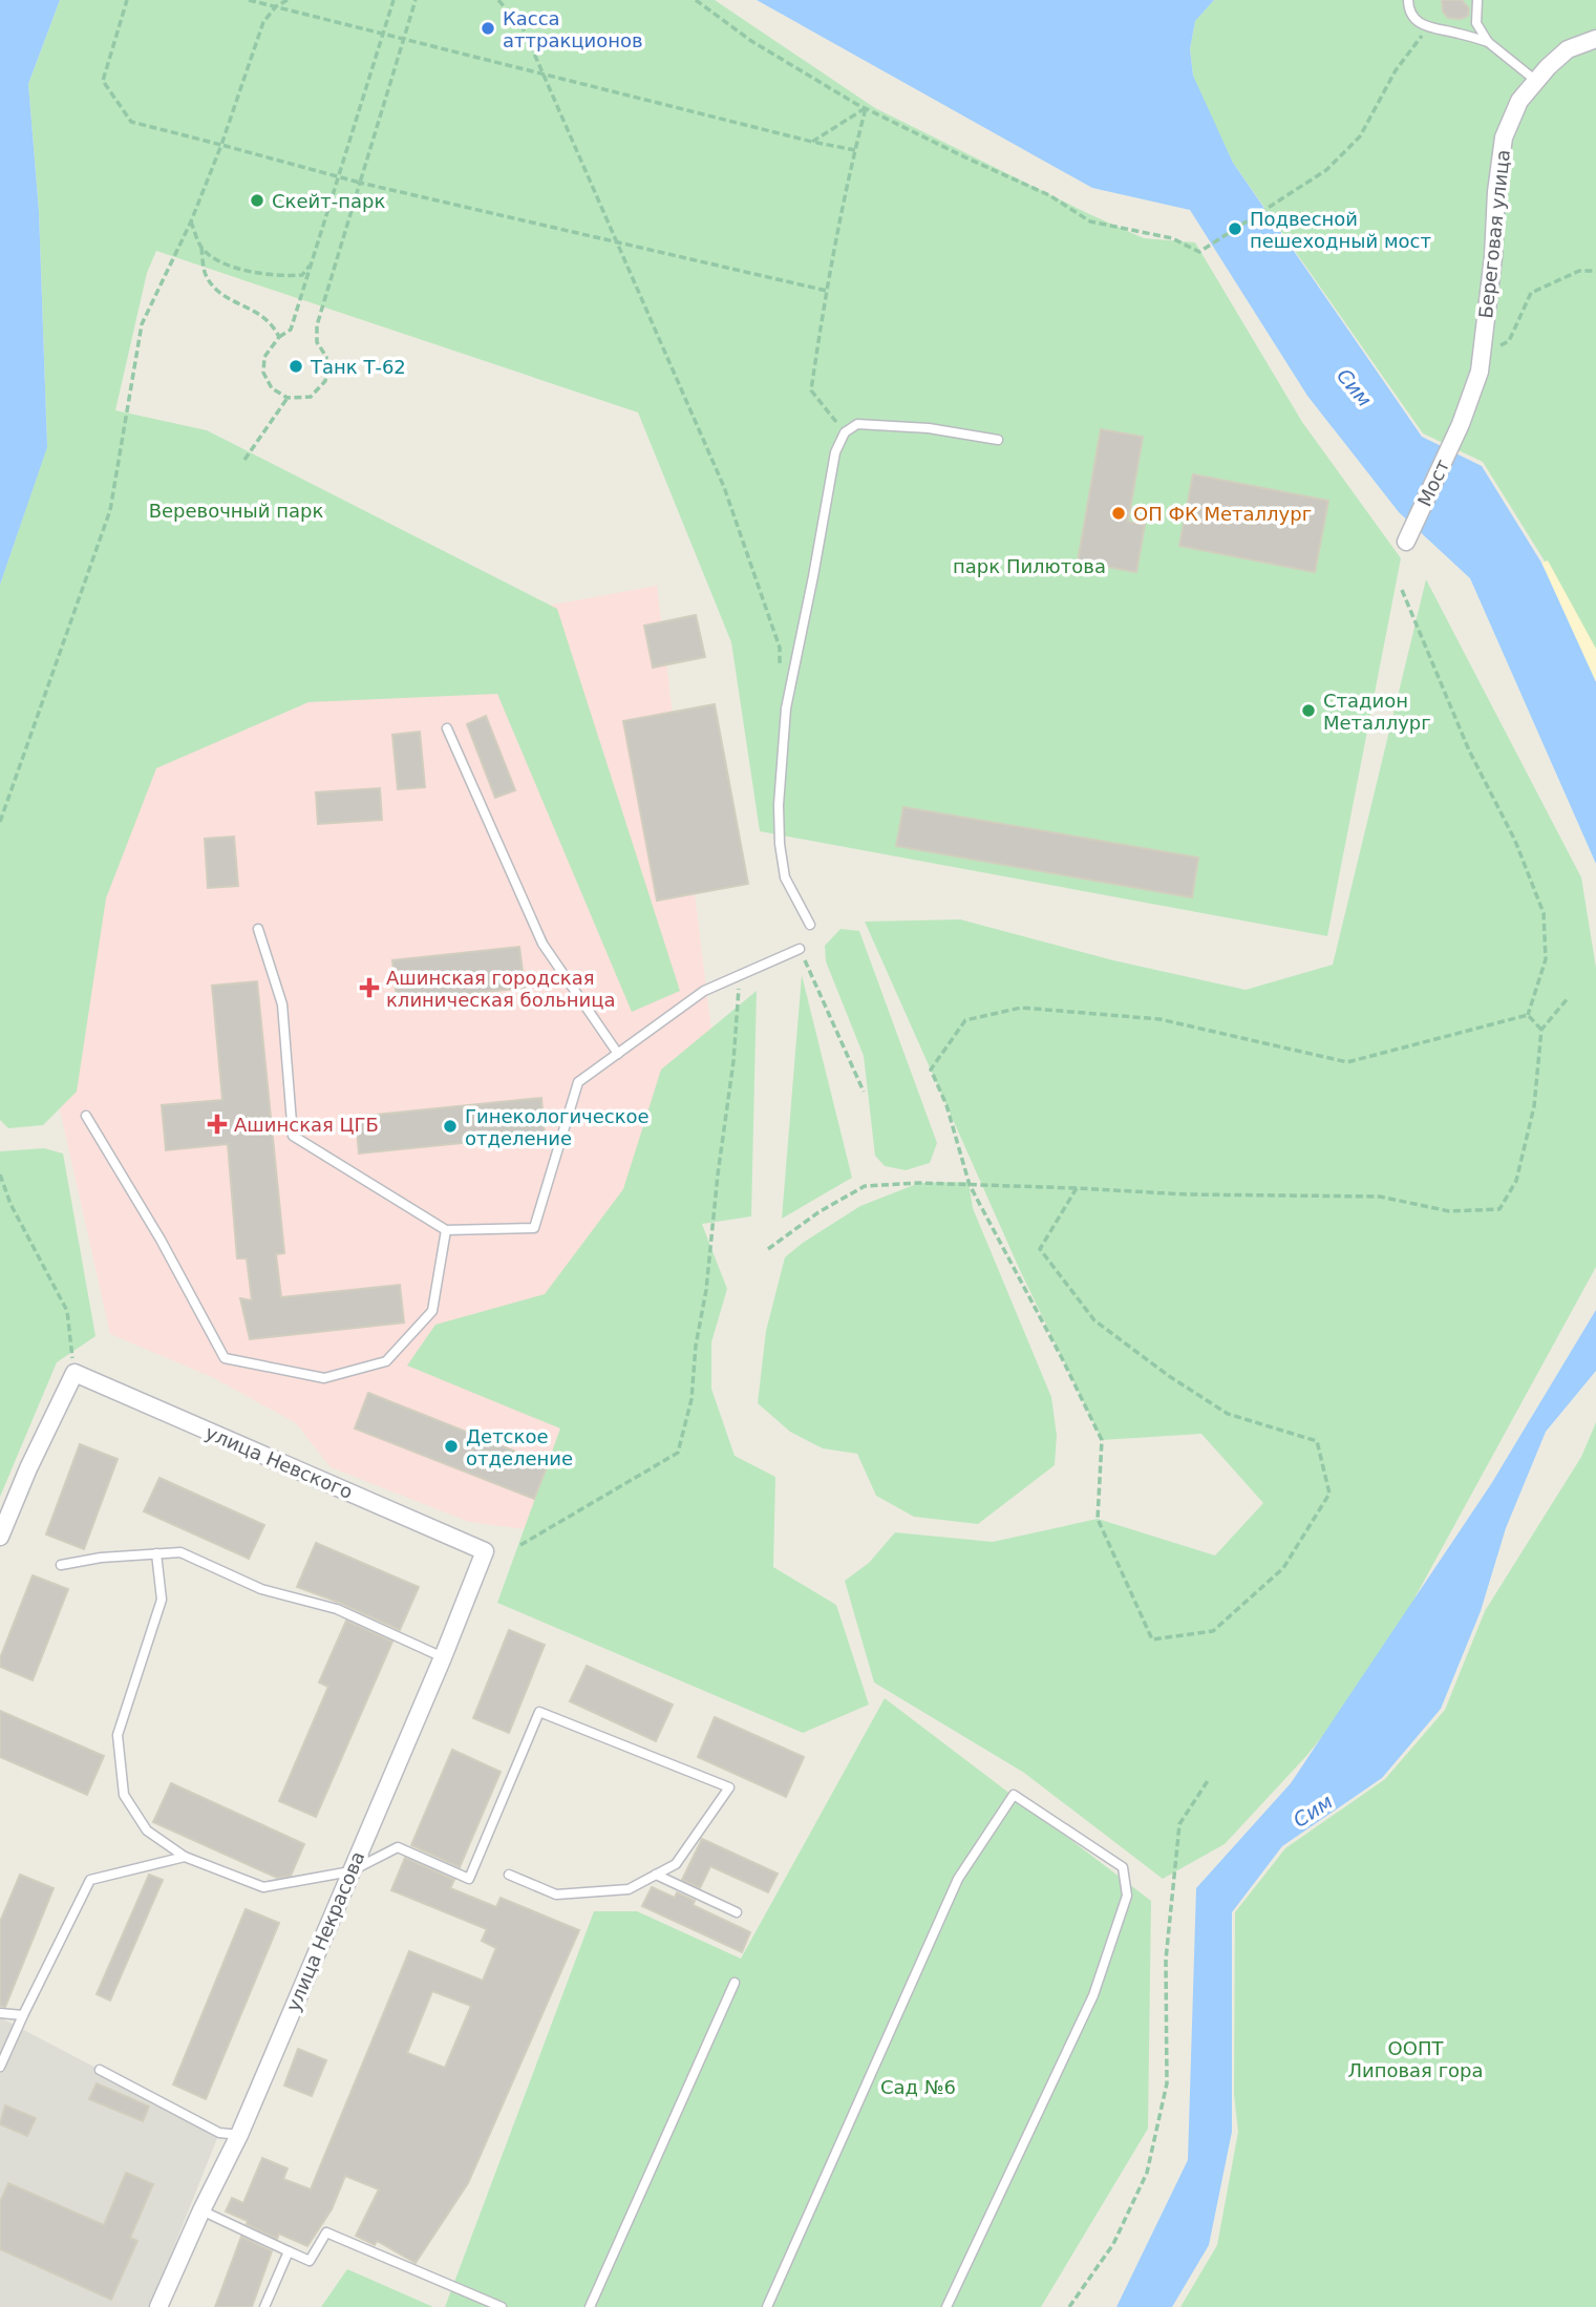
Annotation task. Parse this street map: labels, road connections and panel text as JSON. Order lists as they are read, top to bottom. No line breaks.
{"streets":{"street":["Береговая улица","Мост","улица Невского","улица Некрасова"]},"crossings":[["Береговая улица","Мост"],["улица Невского","улица Некрасова"]],"water":["Сим"],"parks":["Веревочный парк","парк Пилютова","ООПТ Липовая гора","Сад №6"],"places":{"other":["Касса аттракционов","Скейт-парк","Подвесной пешеходный мост","Танк Т-62","ОП ФК Металлург","Стадион Металлург","Гинекологическое отделение","Детское отделение"],"health":["Ашинская городская клиническая больница","Ашинская ЦГБ"]}}
